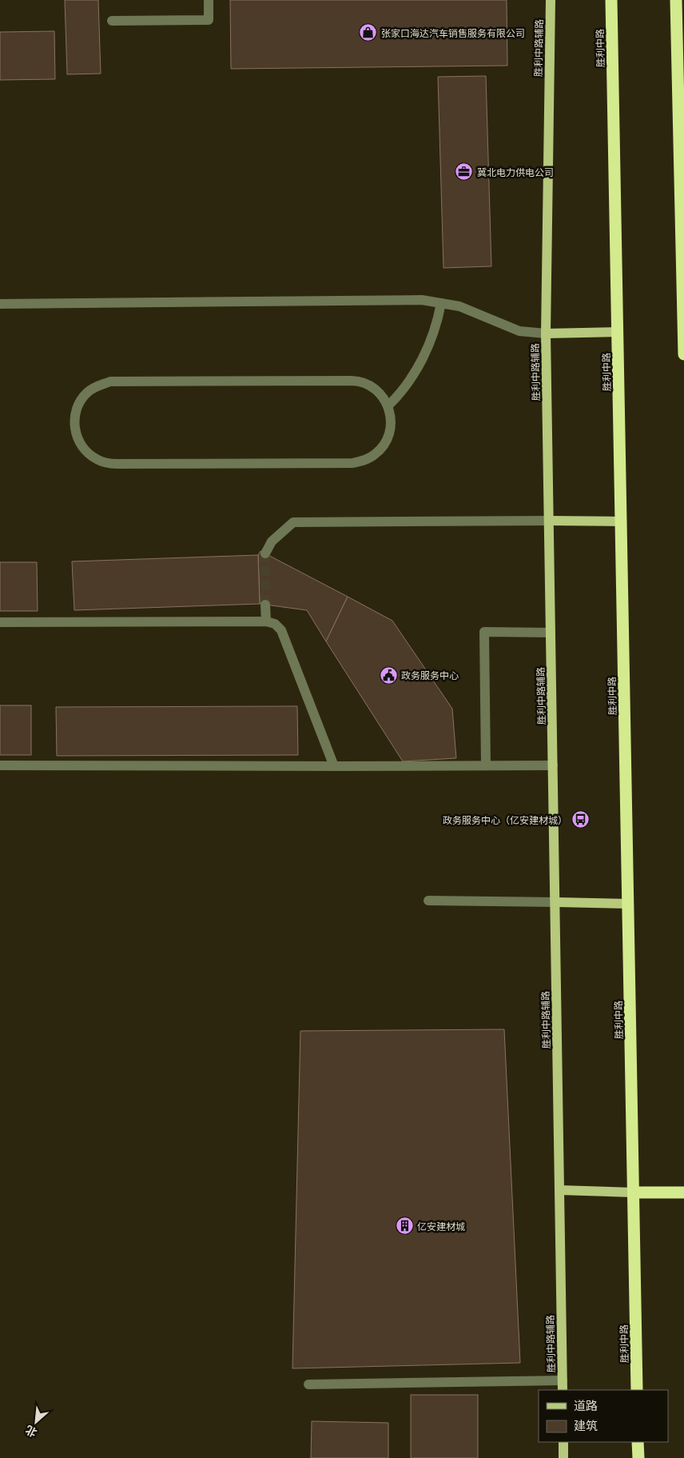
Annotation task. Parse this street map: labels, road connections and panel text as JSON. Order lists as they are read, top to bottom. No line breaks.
{"streets":{"highway":["胜利中路"],"main road":["胜利中路辅路"]},"places":{"shop":["张家口海达汽车销售服务有限公司"],"office":["冀北电力供电公司"],"public building":["政务服务中心"],"bus stop":["政务服务中心（亿安建材城）"],"building":["亿安建材城"]},"legend":["道路","建筑"],"north":"bottom left"}
